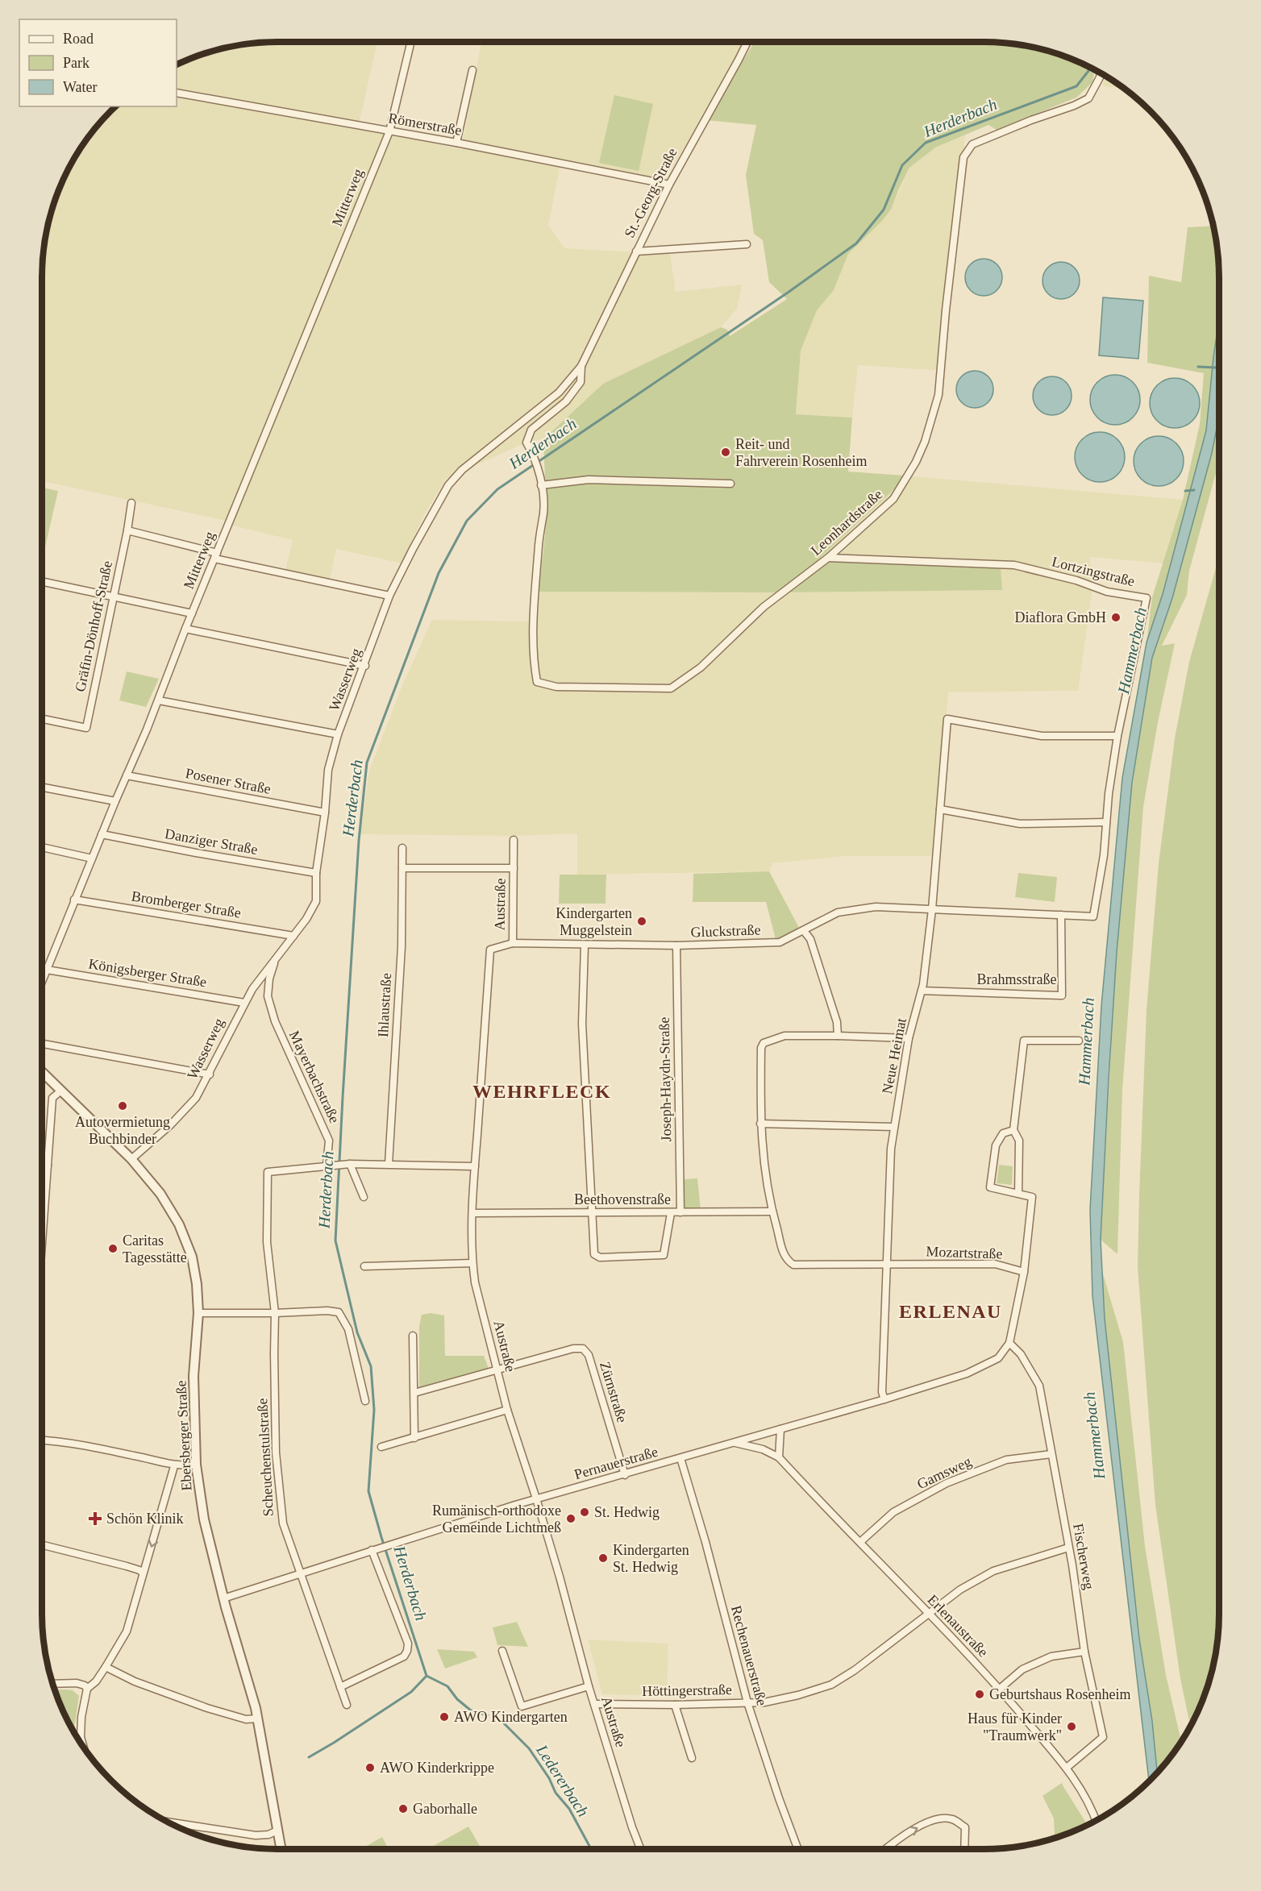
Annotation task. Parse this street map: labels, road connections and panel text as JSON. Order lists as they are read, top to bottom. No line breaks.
{"streets":{"street":["Römerstraße","St.-Georg-Straße","Mitterweg","Leonhardstraße","Lortzingstraße","Gräfin-Dönhoff-Straße","Wasserweg","Posener Straße","Danziger Straße","Bromberger Straße","Austraße","Gluckstraße","Königsberger Straße","Brahmsstraße","Ihlaustraße","Neue Heimat","Mayerbachstraße","Joseph-Haydn-Straße","Beethovenstraße","Mozartstraße","Zürnstraße","Ebersberger Straße","Scheuchenstulstraße","Pernauerstraße","Gamsweg","Fischerweg","Erlenaustraße","Rechenauerstraße","Höttingerstraße"]},"crossings":[["Römerstraße","St.-Georg-Straße"],["Römerstraße","Mitterweg"],["St.-Georg-Straße","Wasserweg"],["Mitterweg","Posener Straße"],["Mitterweg","Danziger Straße"],["Mitterweg","Bromberger Straße"],["Mitterweg","Königsberger Straße"],["Leonhardstraße","Lortzingstraße"],["Lortzingstraße","Gluckstraße"],["Lortzingstraße","Neue Heimat"],["Wasserweg","Posener Straße"],["Wasserweg","Danziger Straße"],["Wasserweg","Bromberger Straße"],["Wasserweg","Königsberger Straße"],["Wasserweg","Mayerbachstraße"],["Wasserweg","Ebersberger Straße"],["Austraße","Gluckstraße"],["Austraße","Beethovenstraße"],["Austraße","Zürnstraße"],["Austraße","Pernauerstraße"],["Austraße","Höttingerstraße"],["Gluckstraße","Brahmsstraße"],["Gluckstraße","Neue Heimat"],["Gluckstraße","Joseph-Haydn-Straße"],["Brahmsstraße","Neue Heimat"],["Neue Heimat","Mozartstraße"],["Neue Heimat","Pernauerstraße"],["Joseph-Haydn-Straße","Beethovenstraße"],["Beethovenstraße","Mozartstraße"],["Zürnstraße","Pernauerstraße"],["Ebersberger Straße","Pernauerstraße"],["Scheuchenstulstraße","Pernauerstraße"],["Pernauerstraße","Fischerweg"],["Pernauerstraße","Erlenaustraße"],["Pernauerstraße","Rechenauerstraße"],["Gamsweg","Fischerweg"],["Gamsweg","Erlenaustraße"],["Fischerweg","Erlenaustraße"],["Fischerweg","Höttingerstraße"],["Erlenaustraße","Höttingerstraße"],["Rechenauerstraße","Höttingerstraße"]],"districts":["WEHRFLECK","ERLENAU"],"water":["Herderbach","Hammerbach","Ledererbach"],"places":{"other":["Reit- und Fahrverein Rosenheim","Diaflora GmbH","Kindergarten Muggelstein","Autovermietung Buchbinder","Caritas Tagesstätte","St. Hedwig","Rumänisch-orthodoxe Gemeinde Lichtmeß","Kindergarten St. Hedwig","Geburtshaus Rosenheim","AWO Kindergarten","Haus für Kinder \"Traumwerk\"","AWO Kinderkrippe","Gaborhalle"],"health":["Schön Klinik"]},"legend":["Road","Park","Water"]}
